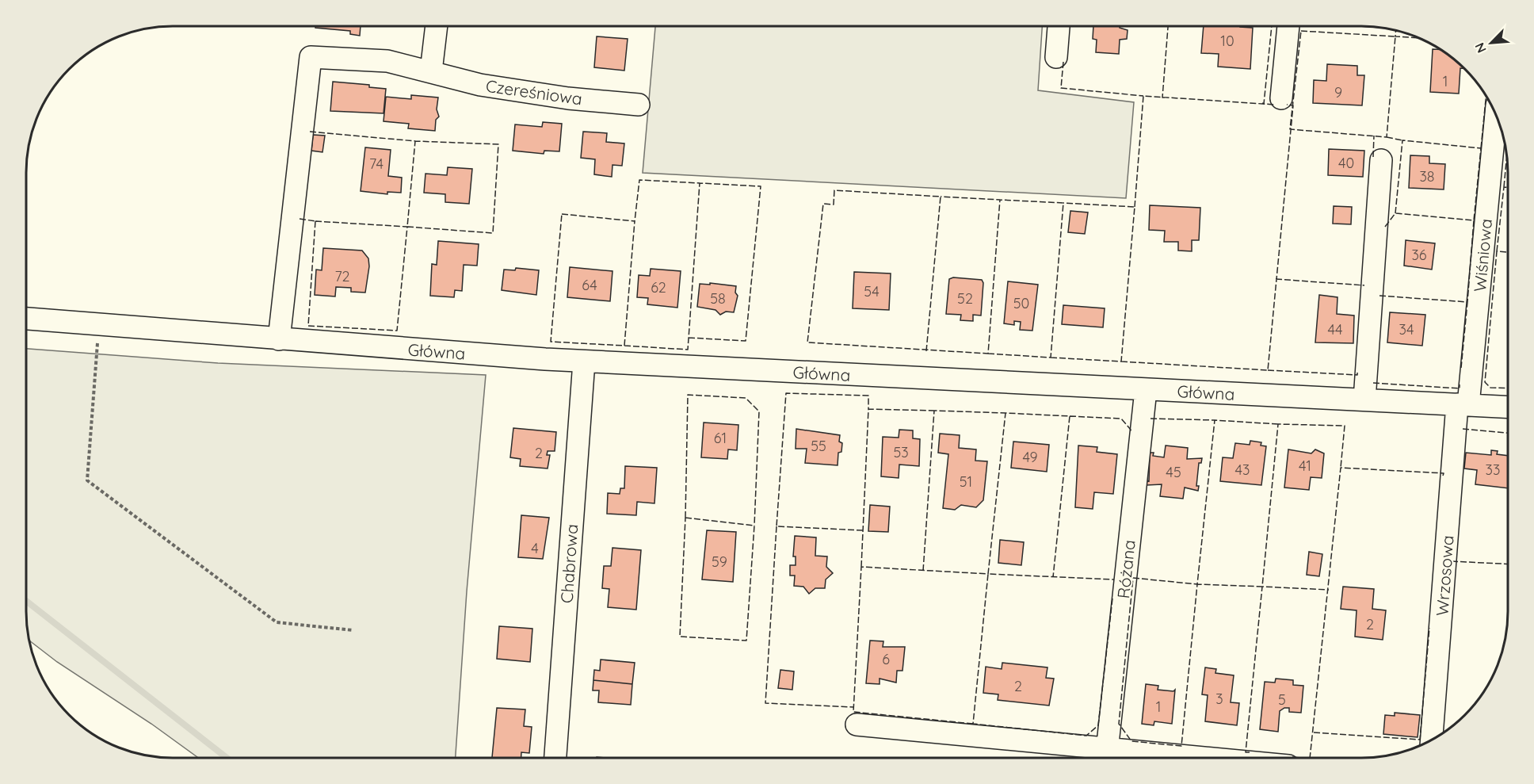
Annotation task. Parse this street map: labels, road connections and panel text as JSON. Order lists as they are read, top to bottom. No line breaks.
{"streets":{"street":["Czereśniowa","Wiśniowa","Główna","Chabrowa","Różana","Wrzosowa"]},"crossings":[["Czereśniowa","Główna"],["Wiśniowa","Główna"],["Wiśniowa","Wrzosowa"],["Główna","Chabrowa"],["Główna","Różana"],["Główna","Wrzosowa"]],"house_numbers":["10","1","9","40","74","38","36","72","64","62","54","58","52","50","44","34","61","55","53","2","49","41","43","33","45","51","4","59","2","6","2","3","5","1"],"north":"bottom left"}
